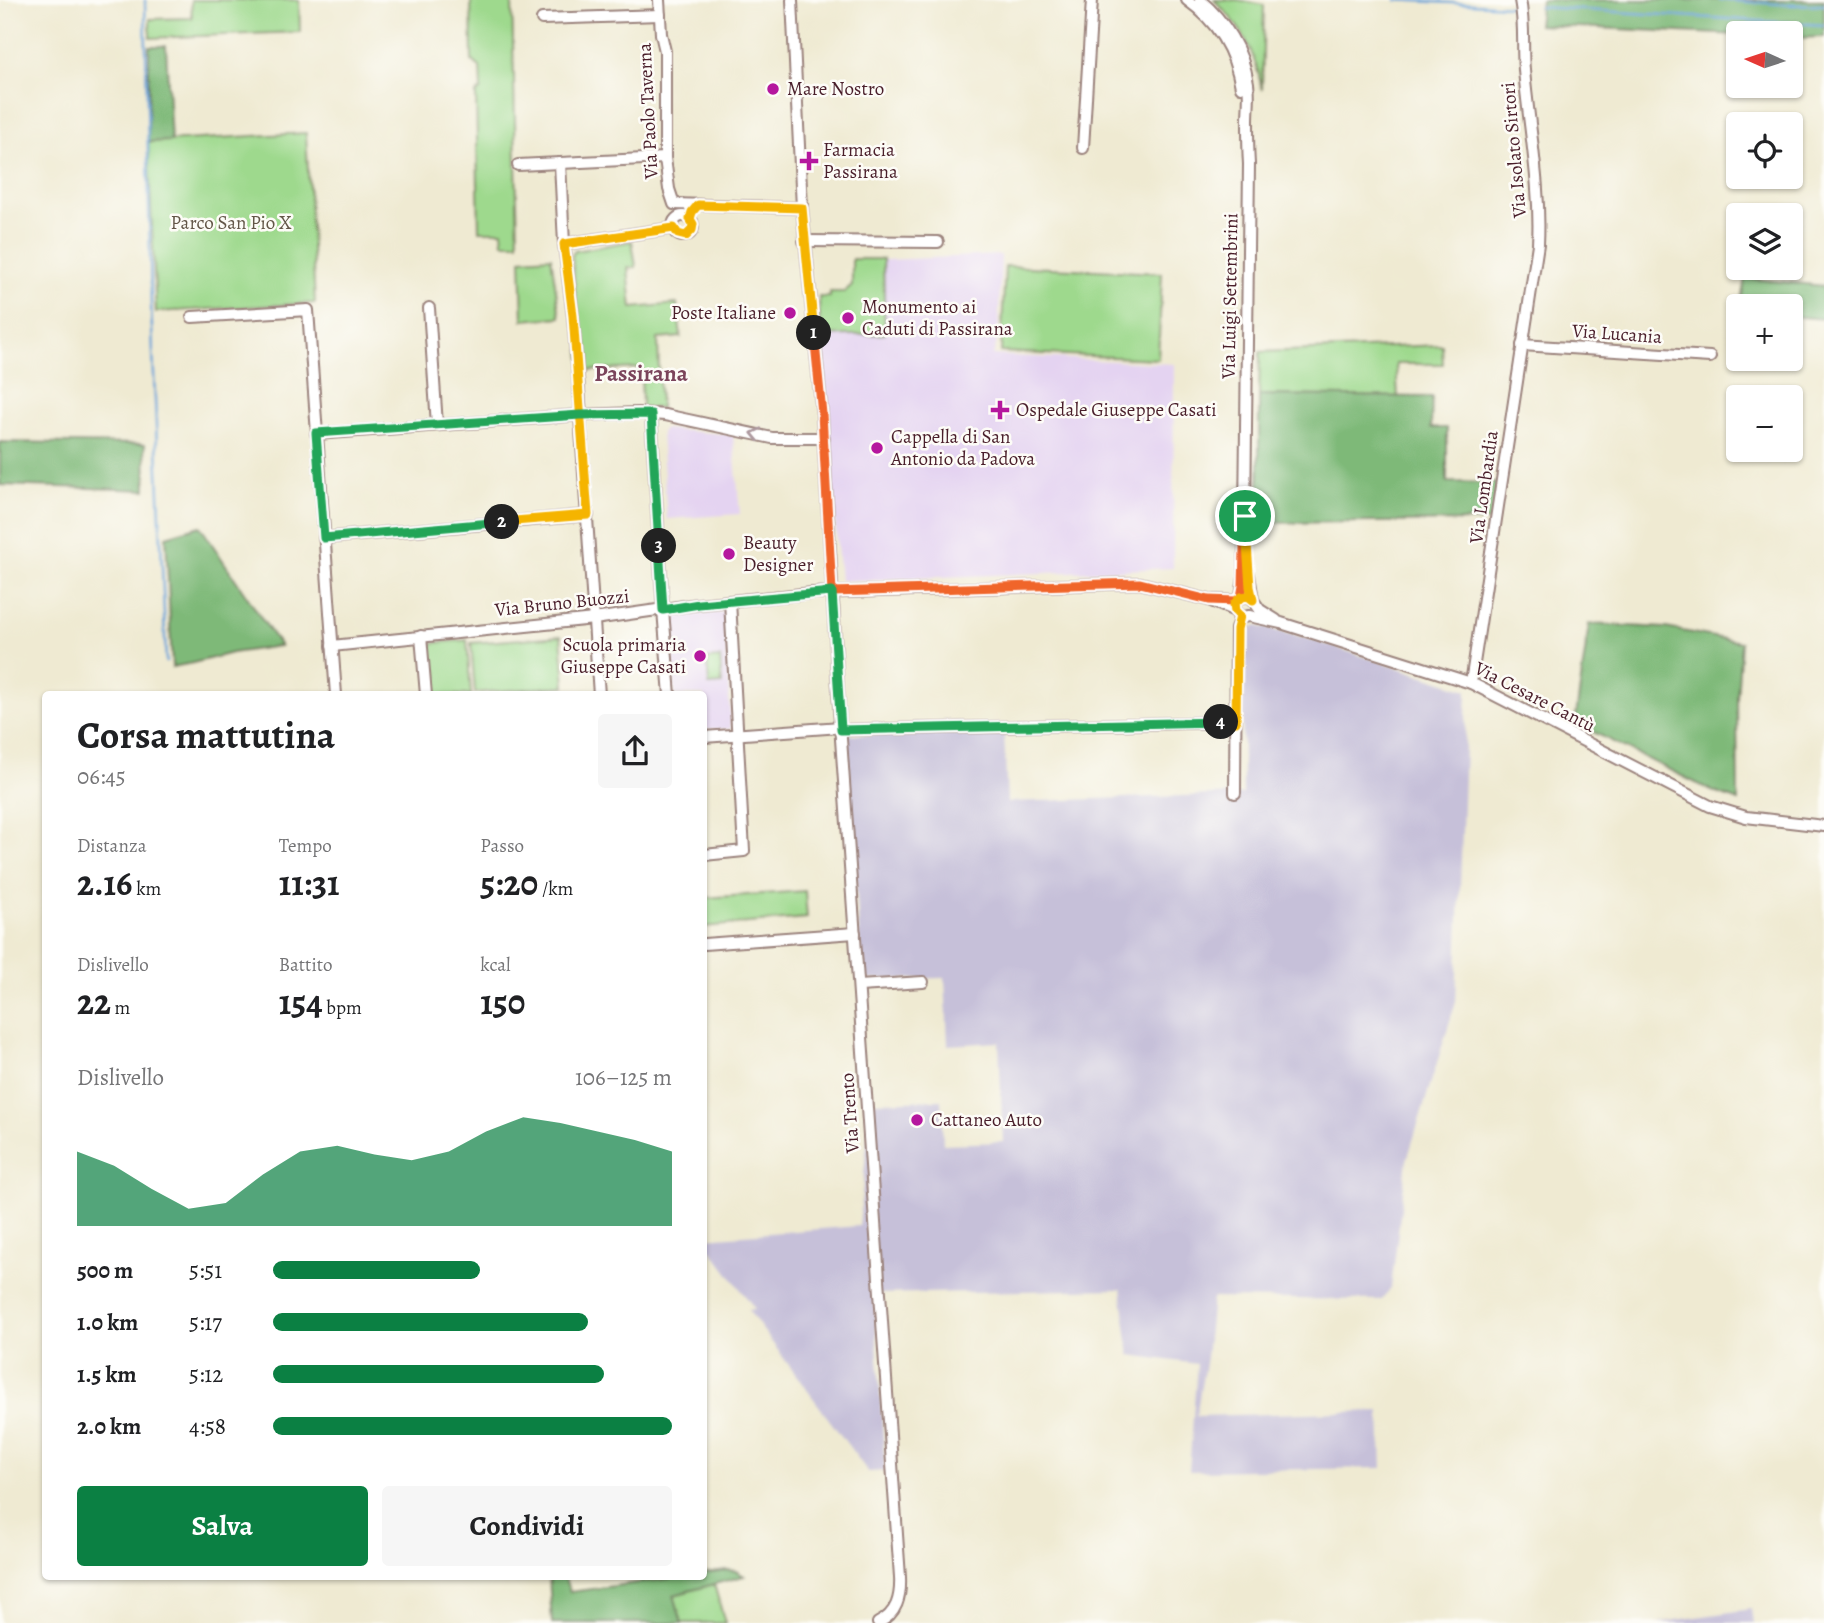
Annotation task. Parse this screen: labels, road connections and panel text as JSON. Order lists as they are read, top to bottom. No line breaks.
{"streets":{"street":["Via Paolo Taverna","Via Isolato Sirtori","Via Luigi Settembrini","Via Lucania","Via Lombardia","Via Bruno Buozzi","Via Cesare Cantù","Via Trento"]},"crossings":[["Via Paolo Taverna","Via Trento"],["Via Isolato Sirtori","Via Lombardia"],["Via Luigi Settembrini","Via Cesare Cantù"],["Via Lucania","Via Lombardia"],["Via Lombardia","Via Cesare Cantù"],["Via Bruno Buozzi","Via Cesare Cantù"],["Via Bruno Buozzi","Via Trento"],["Via Cesare Cantù","Via Trento"]],"districts":["Passirana"],"parks":["Parco San Pio X"],"places":{"other":["Mare Nostro","Poste Italiane","Monumento ai Caduti di Passirana","Cappella di San Antonio da Padova","Beauty Designer","Scuola primaria Giuseppe Casati","Cattaneo Auto"],"health":["Farmacia Passirana","Ospedale Giuseppe Casati"]},"north":"left","page":{"map_buttons":["+","−"],"pins":["1","2","3","4"],"heading":["Corsa mattutina","06:45"],"stats":[["Distanza","2.16 km"],["Tempo","11:31"],["Passo","5:20 /km"],["Dislivello","22 m"],["Battito","154 bpm"],["kcal","150"]],"chart":["Dislivello","106–125 m"],"list":[{"name":"500 m","note":"5:51"},{"name":"1.0 km","note":"5:17"},{"name":"1.5 km","note":"5:12"},{"name":"2.0 km","note":"4:58"}],"buttons":["Salva","Condividi"]}}
